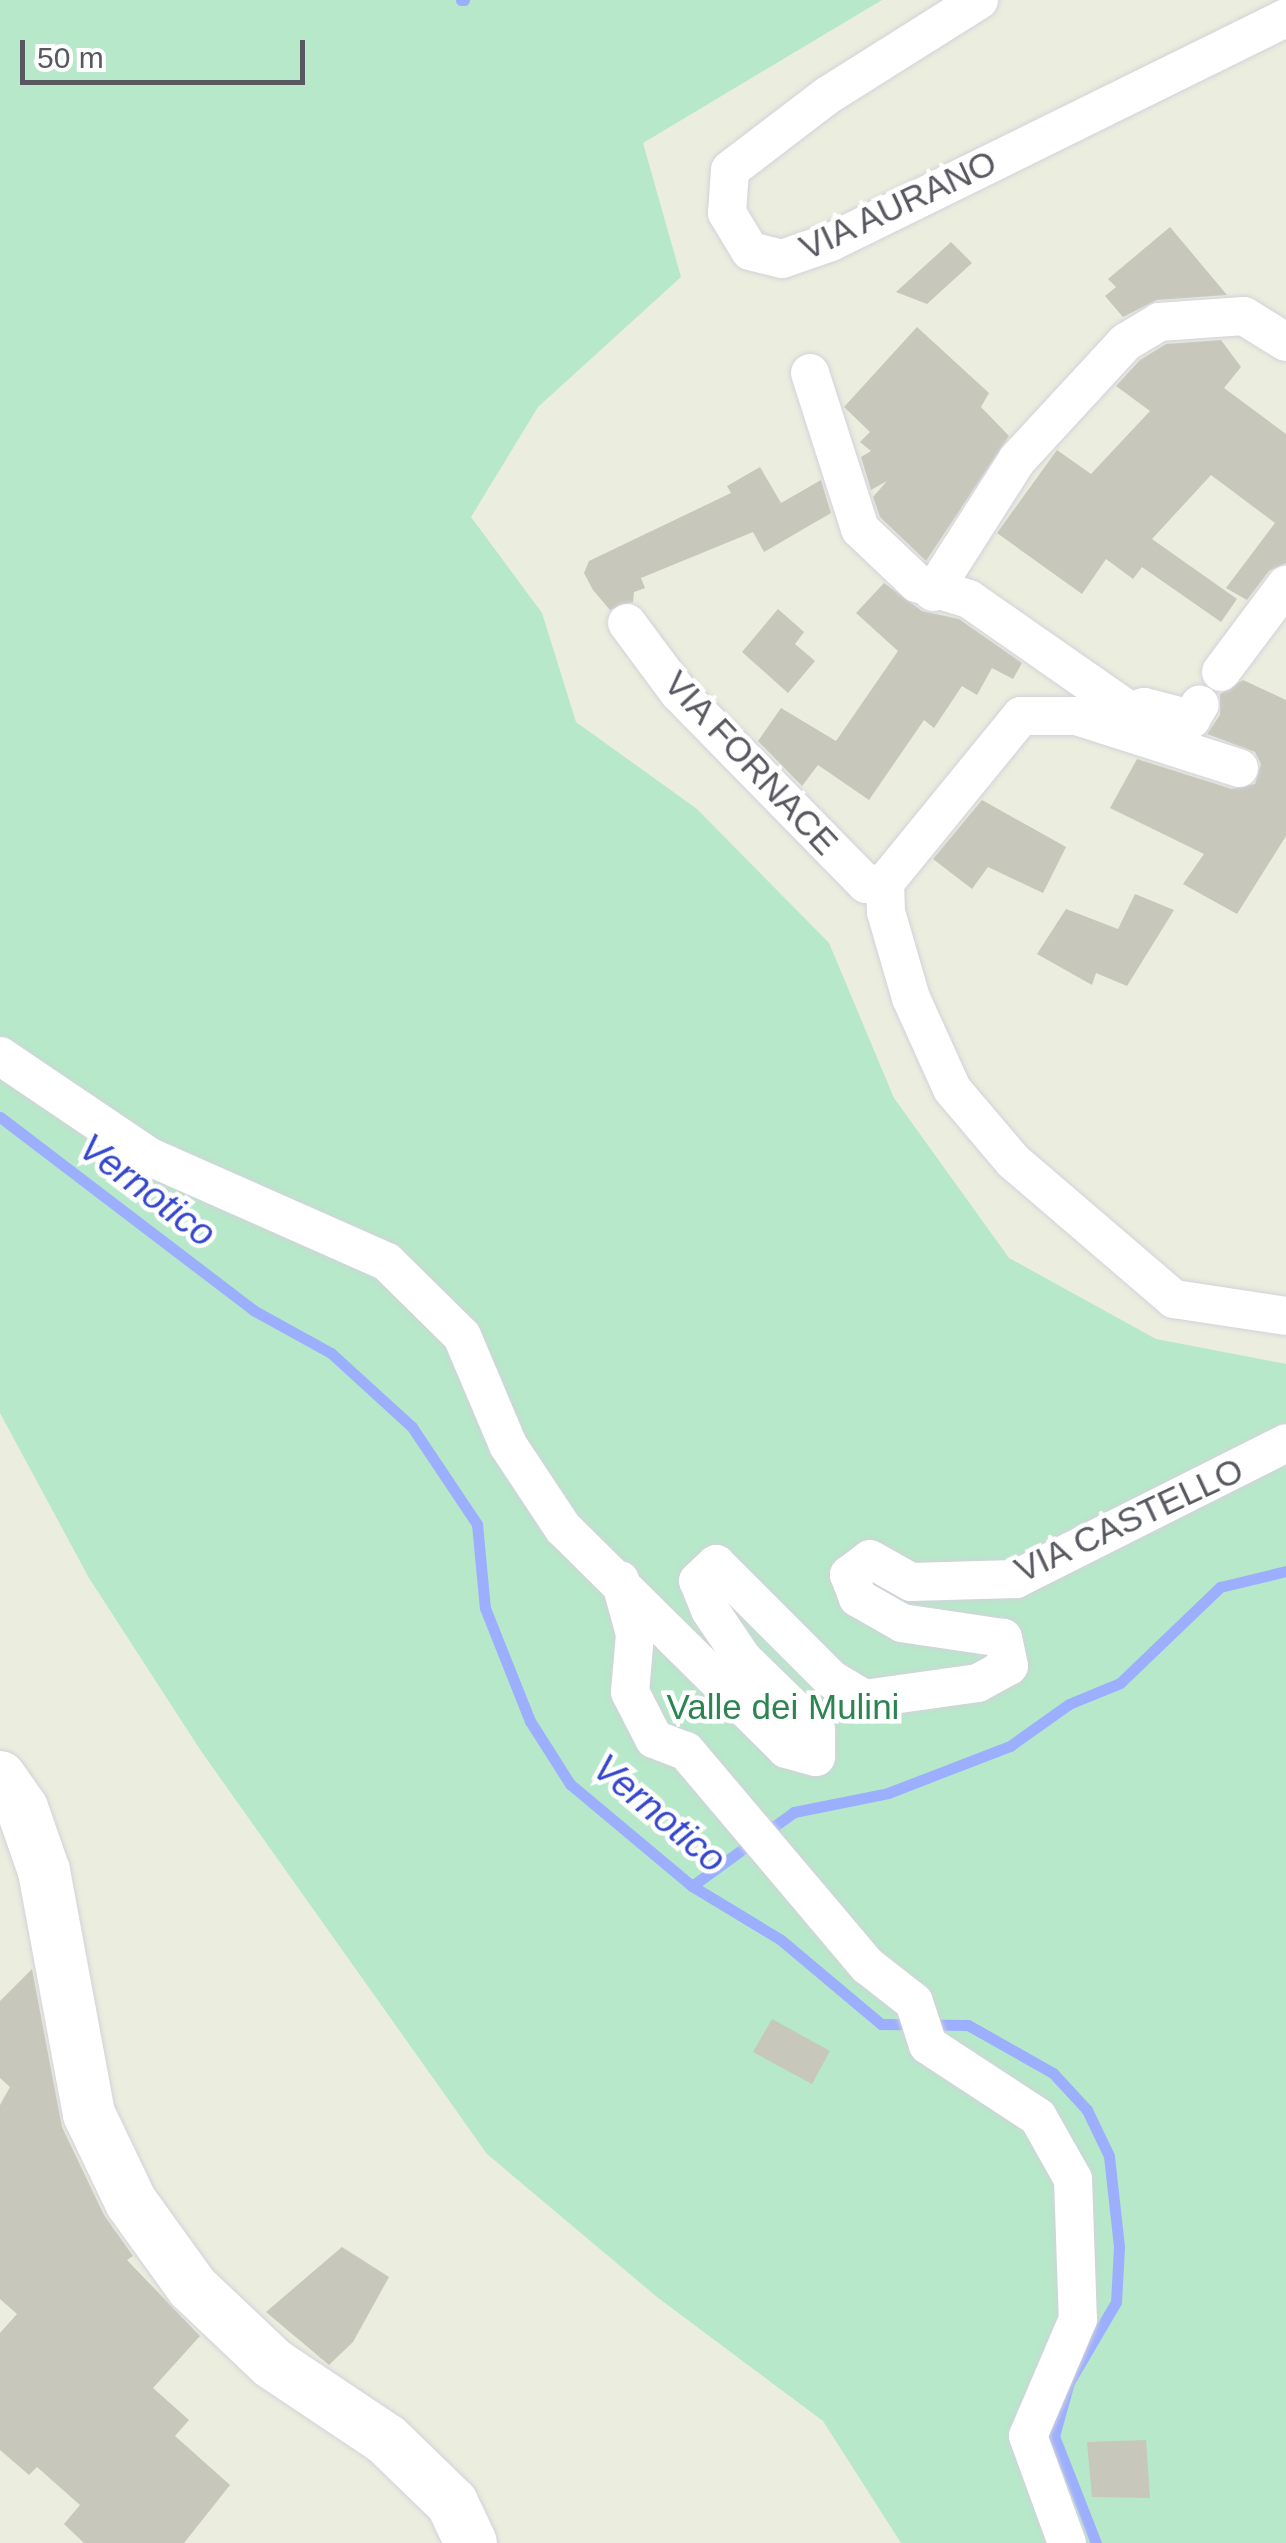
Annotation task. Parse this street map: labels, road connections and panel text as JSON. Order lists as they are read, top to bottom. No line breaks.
{"streets":{"street":["VIA AURANO","VIA FORNACE","VIA CASTELLO"]},"water":["Vernotico"],"parks":["Valle dei Mulini"],"scale_bar":"50 m"}
